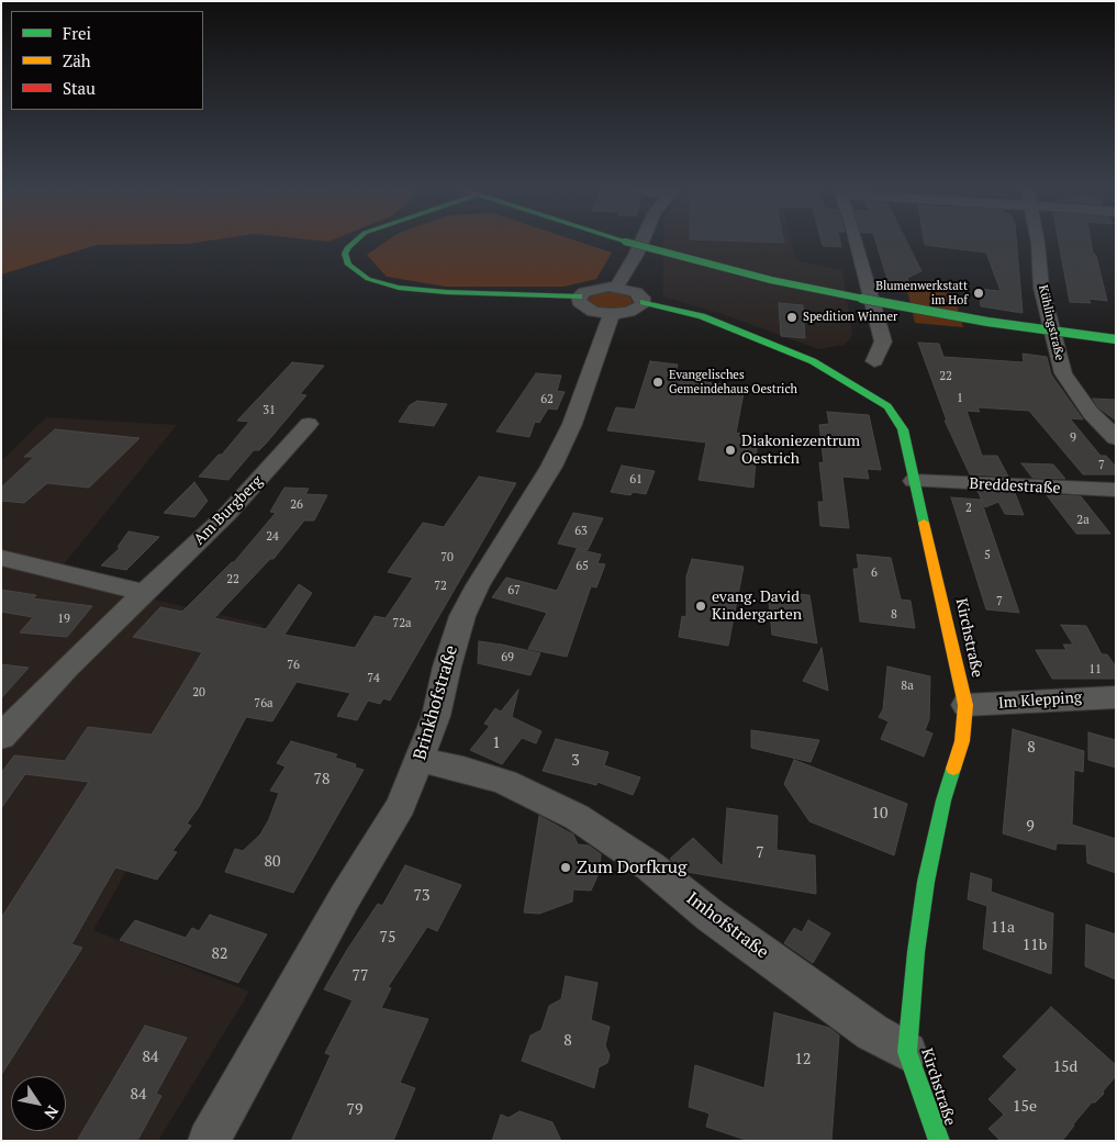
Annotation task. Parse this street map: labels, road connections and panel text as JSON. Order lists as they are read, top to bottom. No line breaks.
{"streets":{"main road":["Kirchstraße"],"street":["Kühlingstraße","Breddestraße","Am Burgberg","Im Klepping","Brinkhofstraße","Imhofstraße"]},"crossings":[["Breddestraße","Kirchstraße"],["Kirchstraße","Im Klepping"],["Kirchstraße","Imhofstraße"],["Brinkhofstraße","Imhofstraße"]],"places":["Blumenwerkstatt im Hof","Spedition Winner","Evangelisches Gemeindehaus Oestrich","Diakoniezentrum Oestrich","evang. David Kindergarten","Zum Dorfkrug"],"house_numbers":["22","1","62","31","9","7","61","26","2","2a","63","24","5","70","65","6","22","72","67","7","8","19","72a","69","76","11","74","8a","20","76a","1","8","3","78","10","9","7","80","73","11a","75","11b","82","77","8","84","12","15d","84","15e","79"],"legend":["Frei","Zäh","Stau"],"north":"bottom right"}
